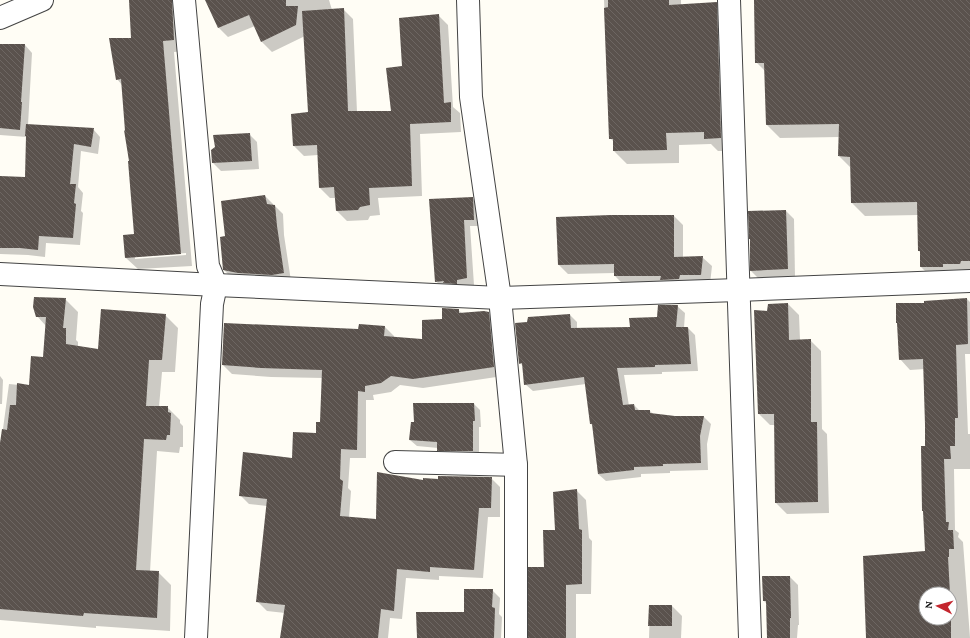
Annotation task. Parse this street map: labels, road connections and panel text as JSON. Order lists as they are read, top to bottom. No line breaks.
{"north":"left"}
